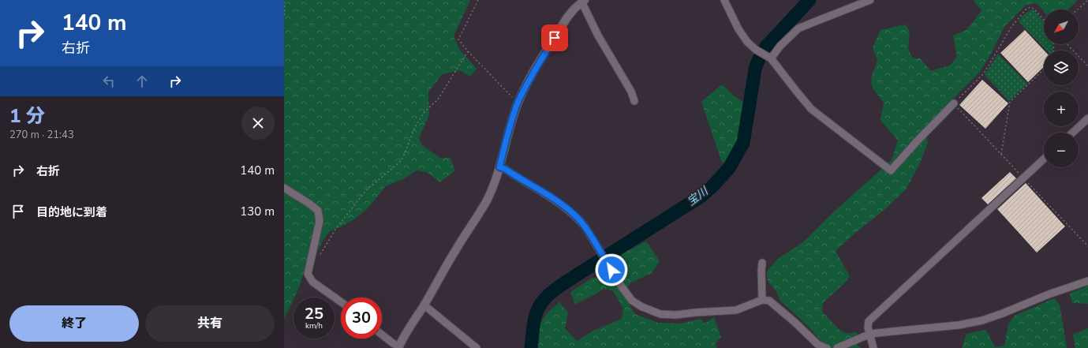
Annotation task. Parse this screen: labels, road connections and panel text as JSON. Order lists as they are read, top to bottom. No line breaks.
{"water":["宝川"],"north":"bottom left","page":{"turn":["140 m","右折"],"map_buttons":["+","−"],"heading":["1 分","270 m · 21:43"],"list":[{"name":"右折","value":"140 m"},{"name":"目的地に到着","value":"130 m"}],"speed":"25 km/h","limit":"30","buttons":["終了","共有"]}}
